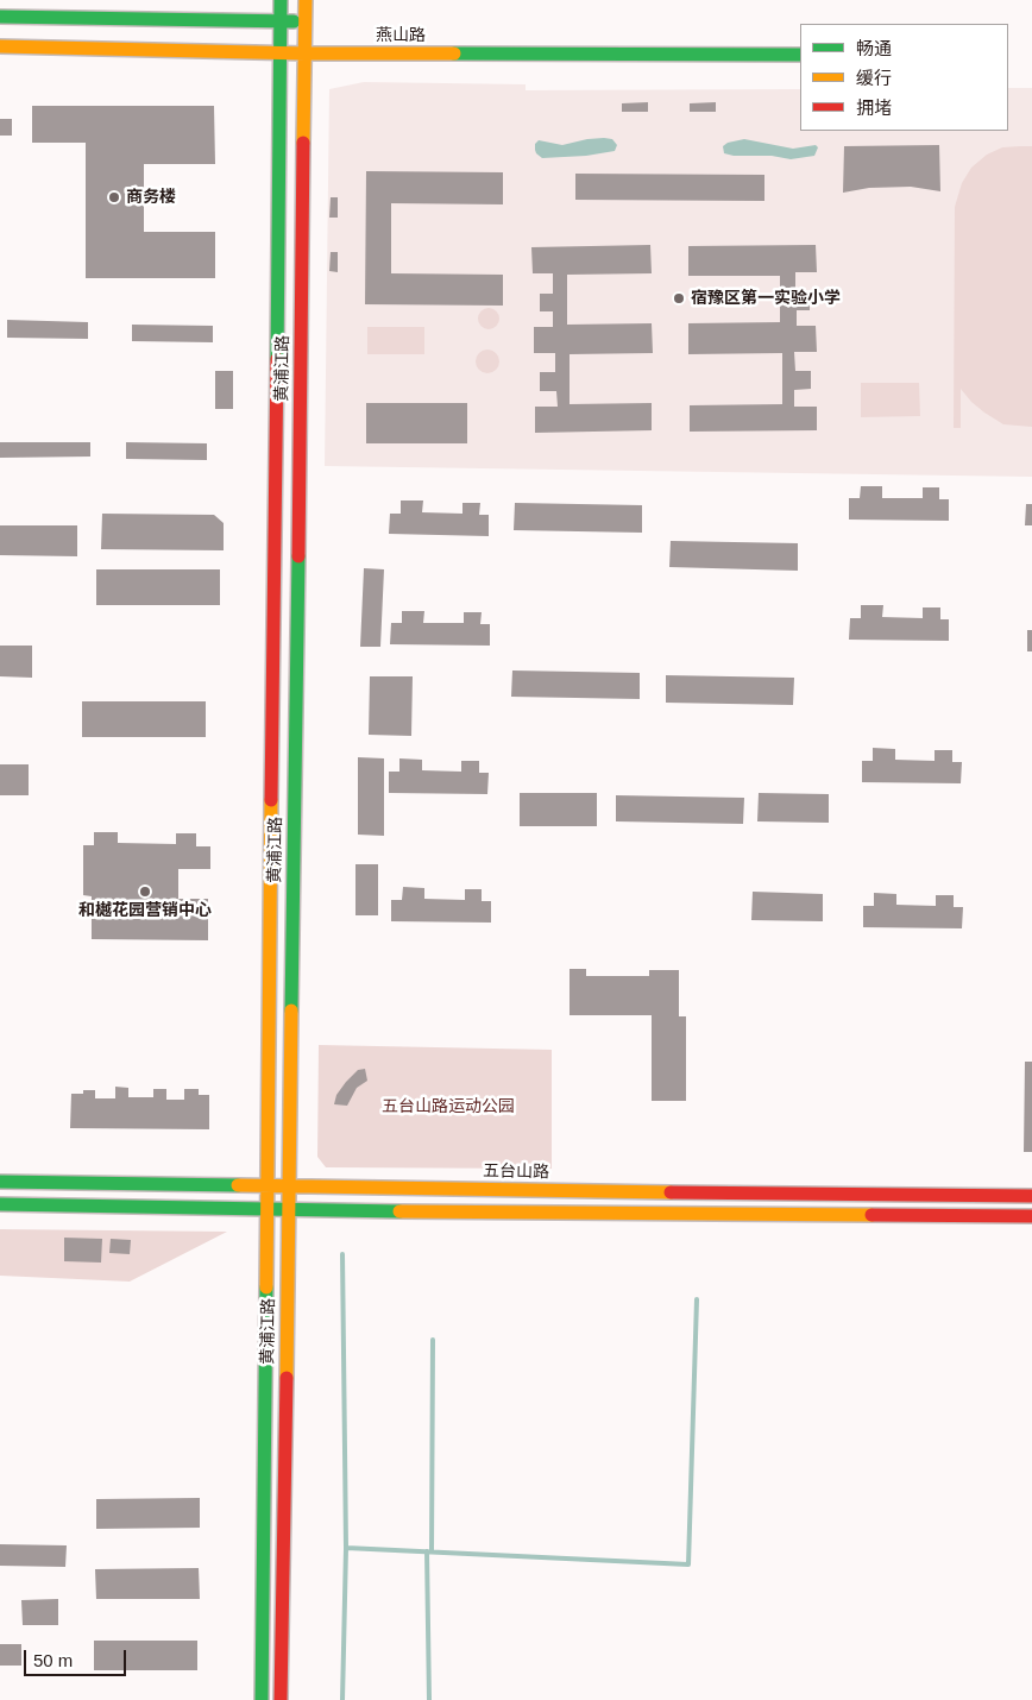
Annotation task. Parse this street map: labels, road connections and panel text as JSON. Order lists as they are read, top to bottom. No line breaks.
{"streets":{"street":["燕山路","黄浦江路","五台山路"]},"crossings":[["燕山路","黄浦江路"],["黄浦江路","五台山路"]],"parks":["五台山路运动公园"],"places":["商务楼","宿豫区第一实验小学","和樾花园营销中心"],"legend":["畅通","缓行","拥堵"],"scale_bar":"50 m"}
